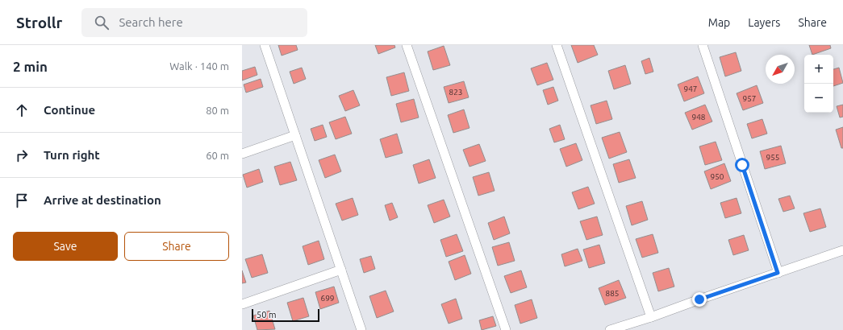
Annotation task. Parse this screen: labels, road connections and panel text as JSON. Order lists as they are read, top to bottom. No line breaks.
{"house_numbers":["947","823","957","948","955","950","885","699"],"scale_bar":"50 m","north":"bottom left","page":{"header":"Strollr","search":"Search here","nav":["Map","Layers","Share"],"heading":["2 min","Walk · 140 m"],"map_buttons":["+","−"],"list":[["Continue","80 m"],["Turn right","60 m"],"Arrive at destination"],"buttons":["Save","Share"],"scale":"50 m"}}
